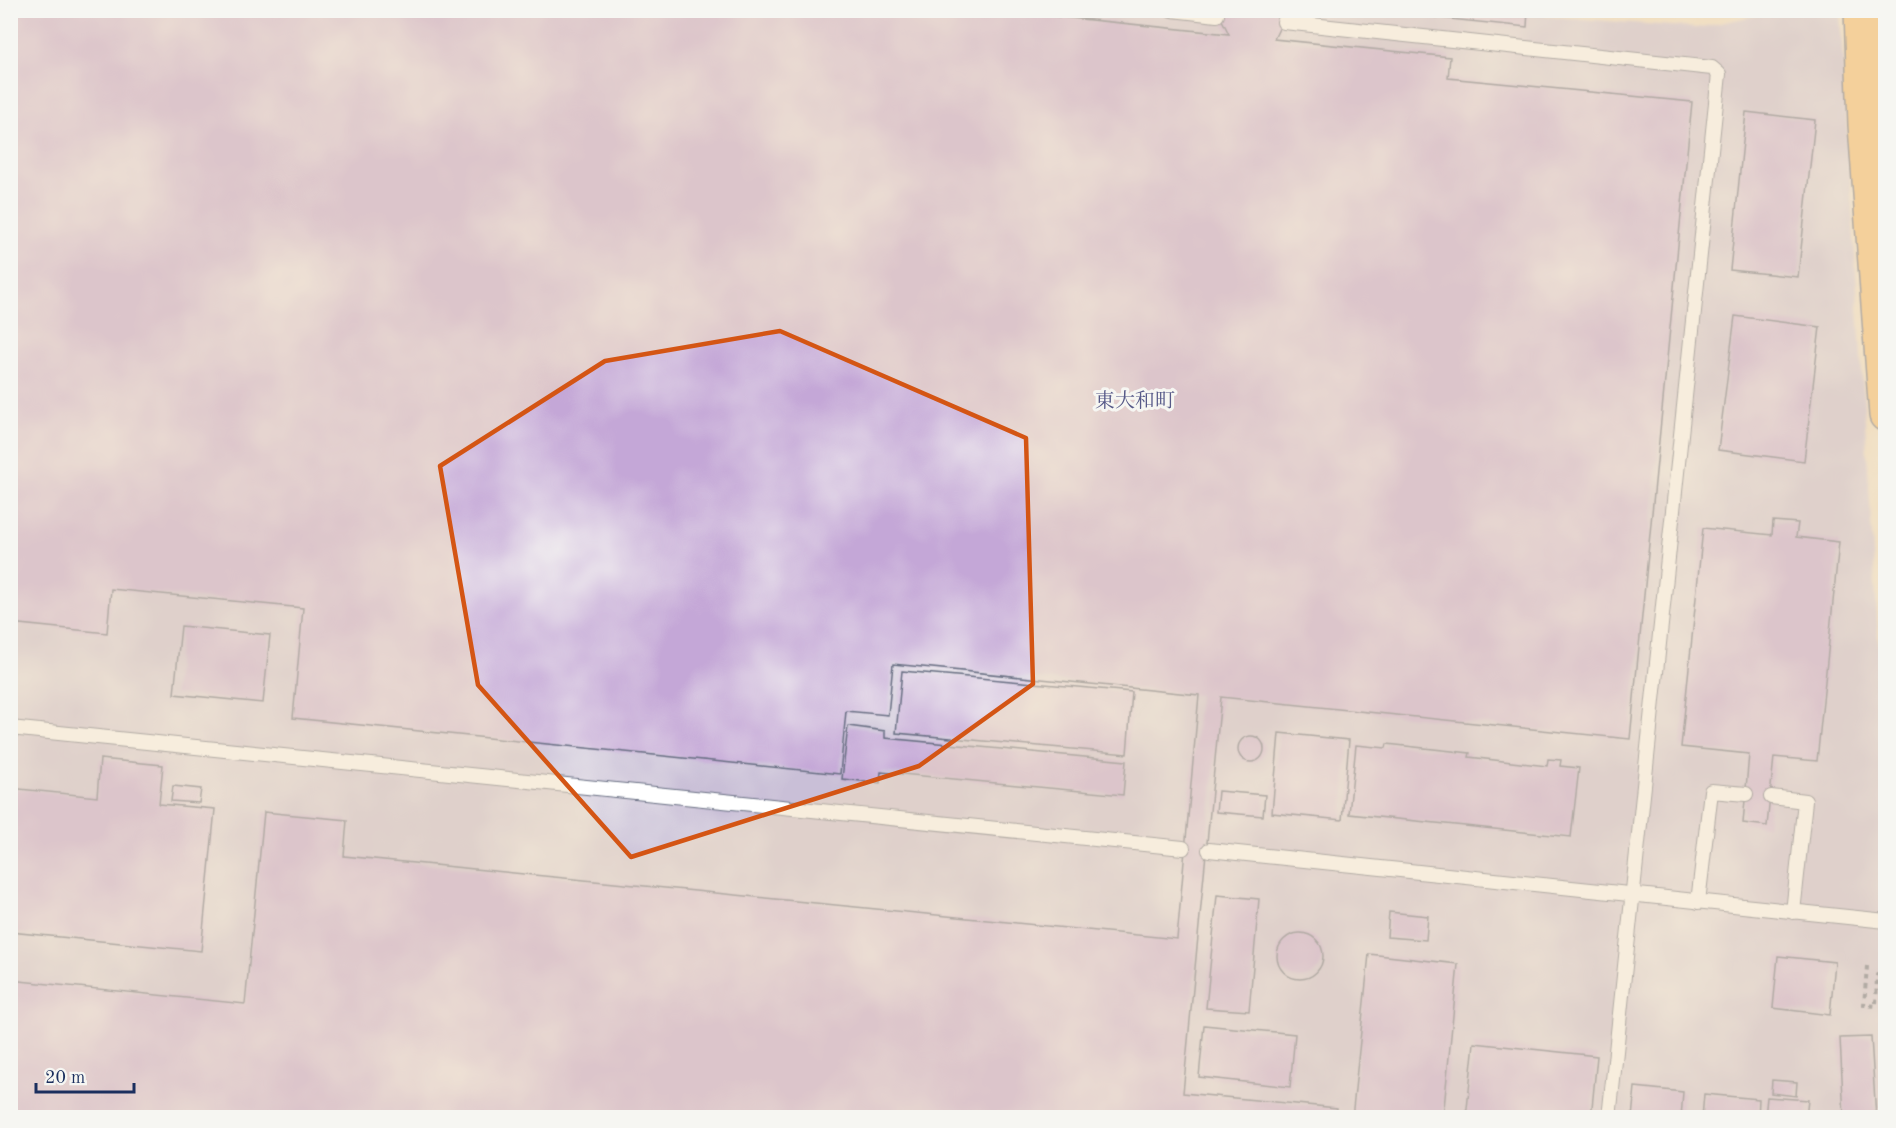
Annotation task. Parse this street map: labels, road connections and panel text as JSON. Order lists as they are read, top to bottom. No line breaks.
{"districts":["東大和町"],"scale_bar":"20 m"}
